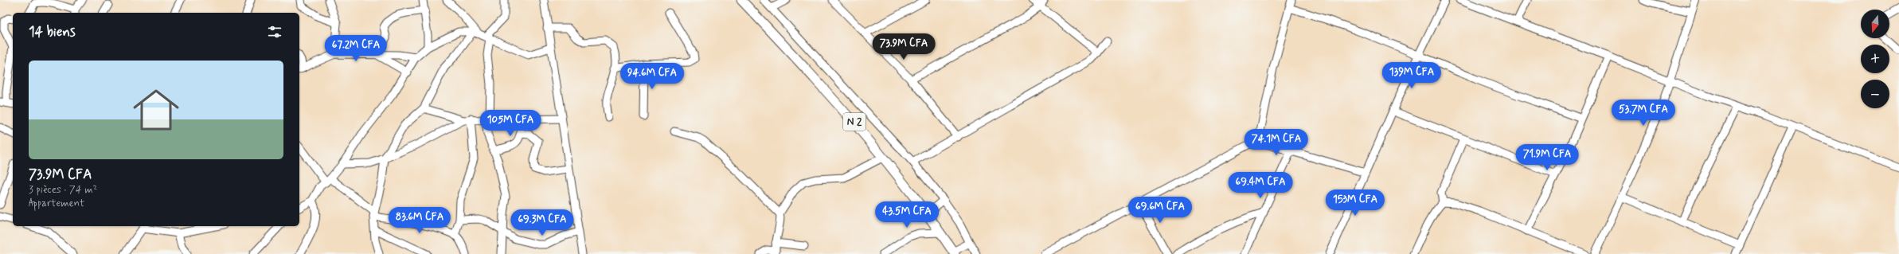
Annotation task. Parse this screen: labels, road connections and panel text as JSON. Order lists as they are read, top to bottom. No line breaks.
{"streets":{"main road":["N 2"]},"north":"bottom","page":{"map_buttons":["+","−"],"heading":"14 biens","price":["73.9M CFA","67.2M CFA","139M CFA","94.6M CFA","53.7M CFA","105M CFA","74.1M CFA","71.9M CFA","69.4M CFA","153M CFA","69.6M CFA","43.5M CFA","83.6M CFA","69.3M CFA"],"list":[{"name":"73.9M CFA","note":"3 pièces · 74 m² · Appartement"}]}}
